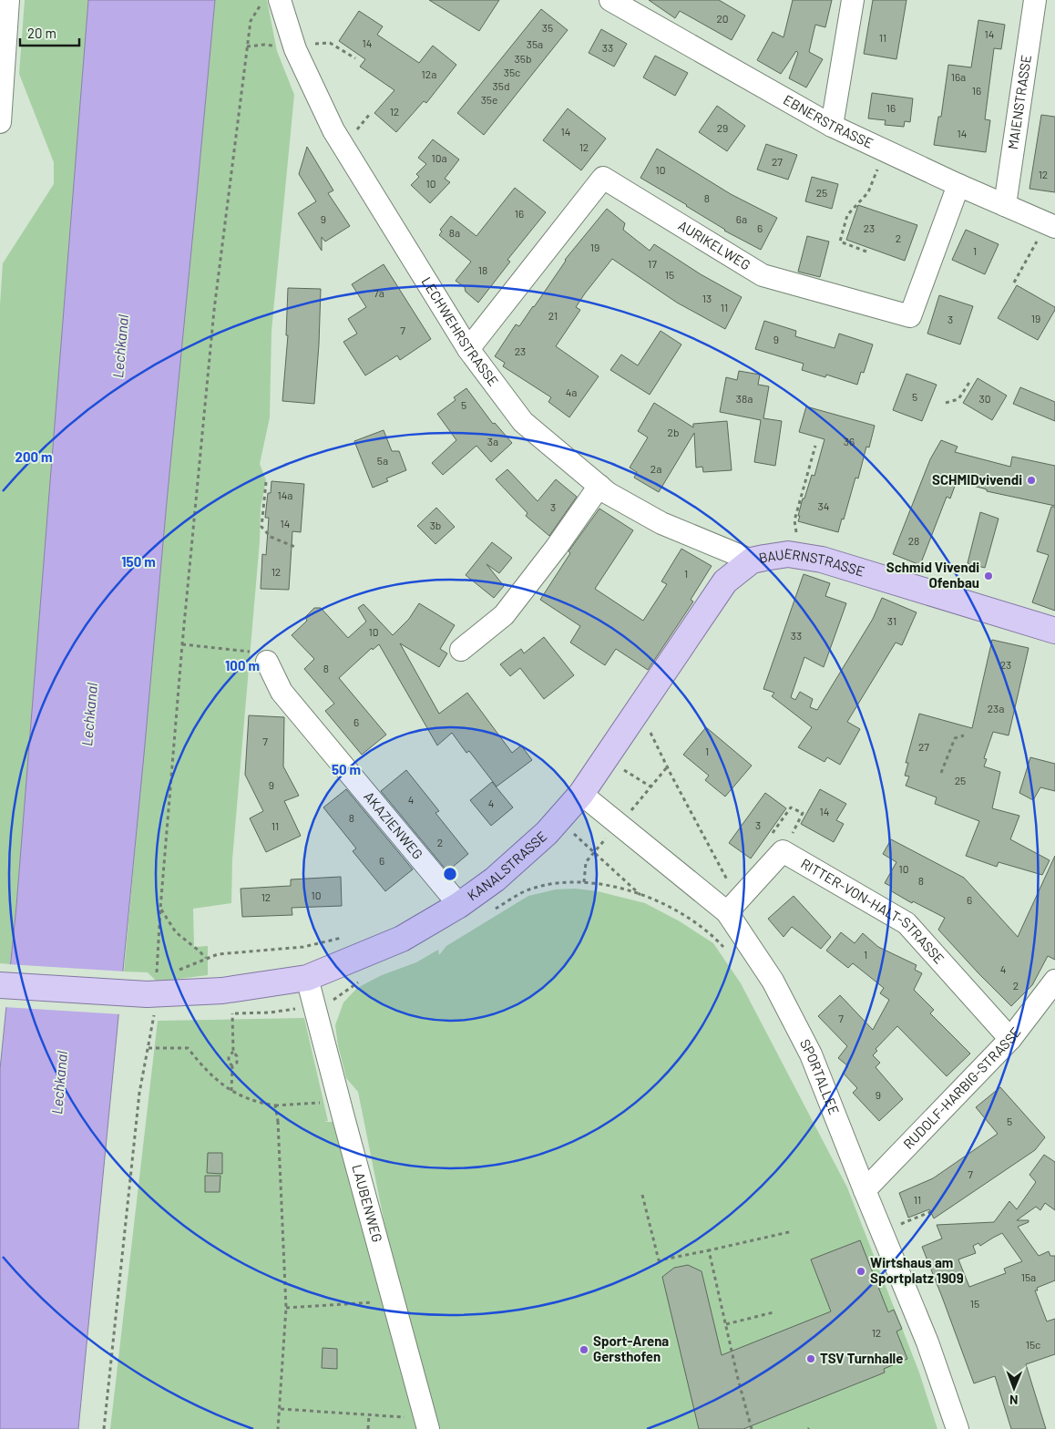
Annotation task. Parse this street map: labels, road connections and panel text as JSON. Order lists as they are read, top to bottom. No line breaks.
{"streets":{"main road":["BAUERNSTRASSE","KANALSTRASSE"],"street":["MAIENSTRASSE","EBNERSTRASSE","AURIKELWEG","LECHWEHRSTRASSE","AKAZIENWEG","RITTER-VON-HALT-STRASSE","SPORTALLEE","RUDOLF-HARBIG-STRASSE","LAUBENWEG"]},"crossings":[["MAIENSTRASSE","EBNERSTRASSE"],["EBNERSTRASSE","AURIKELWEG"],["AURIKELWEG","LECHWEHRSTRASSE"],["LECHWEHRSTRASSE","BAUERNSTRASSE"],["LECHWEHRSTRASSE","KANALSTRASSE"],["BAUERNSTRASSE","KANALSTRASSE"],["AKAZIENWEG","KANALSTRASSE"],["KANALSTRASSE","SPORTALLEE"],["KANALSTRASSE","LAUBENWEG"],["RITTER-VON-HALT-STRASSE","SPORTALLEE"],["RITTER-VON-HALT-STRASSE","RUDOLF-HARBIG-STRASSE"],["SPORTALLEE","RUDOLF-HARBIG-STRASSE"]],"water":["Lechkanal"],"places":["SCHMIDvivendi","Schmid Vivendi Ofenbau","Wirtshaus am Sportplatz 1909","Sport-Arena Gersthofen","TSV Turnhalle"],"house_numbers":["20","35","14","11","14","35a","33","35b","35c","12a","16a","35d","16","35e","16","12","29","14","14","12","10a","27","10","12","10","25","8","16","9","6a","6","23","8a","2","19","1","17","18","15","7a","13","11","21","19","3","7","9","23","4a","5","38a","30","5","2b","3a","36","5a","2a","14a","34","3","14","3b","28","12","1","31","10","33","23","8","23a","6","7","27","1","25","9","4","4","14","8","3","11","2","6","10","8","10","12","6","1","4","2","7","9","5","7","11","15a","15","12","15c"],"scale_bar":"20 m","north":"bottom","rings":["200 m","150 m","100 m","50 m"]}
